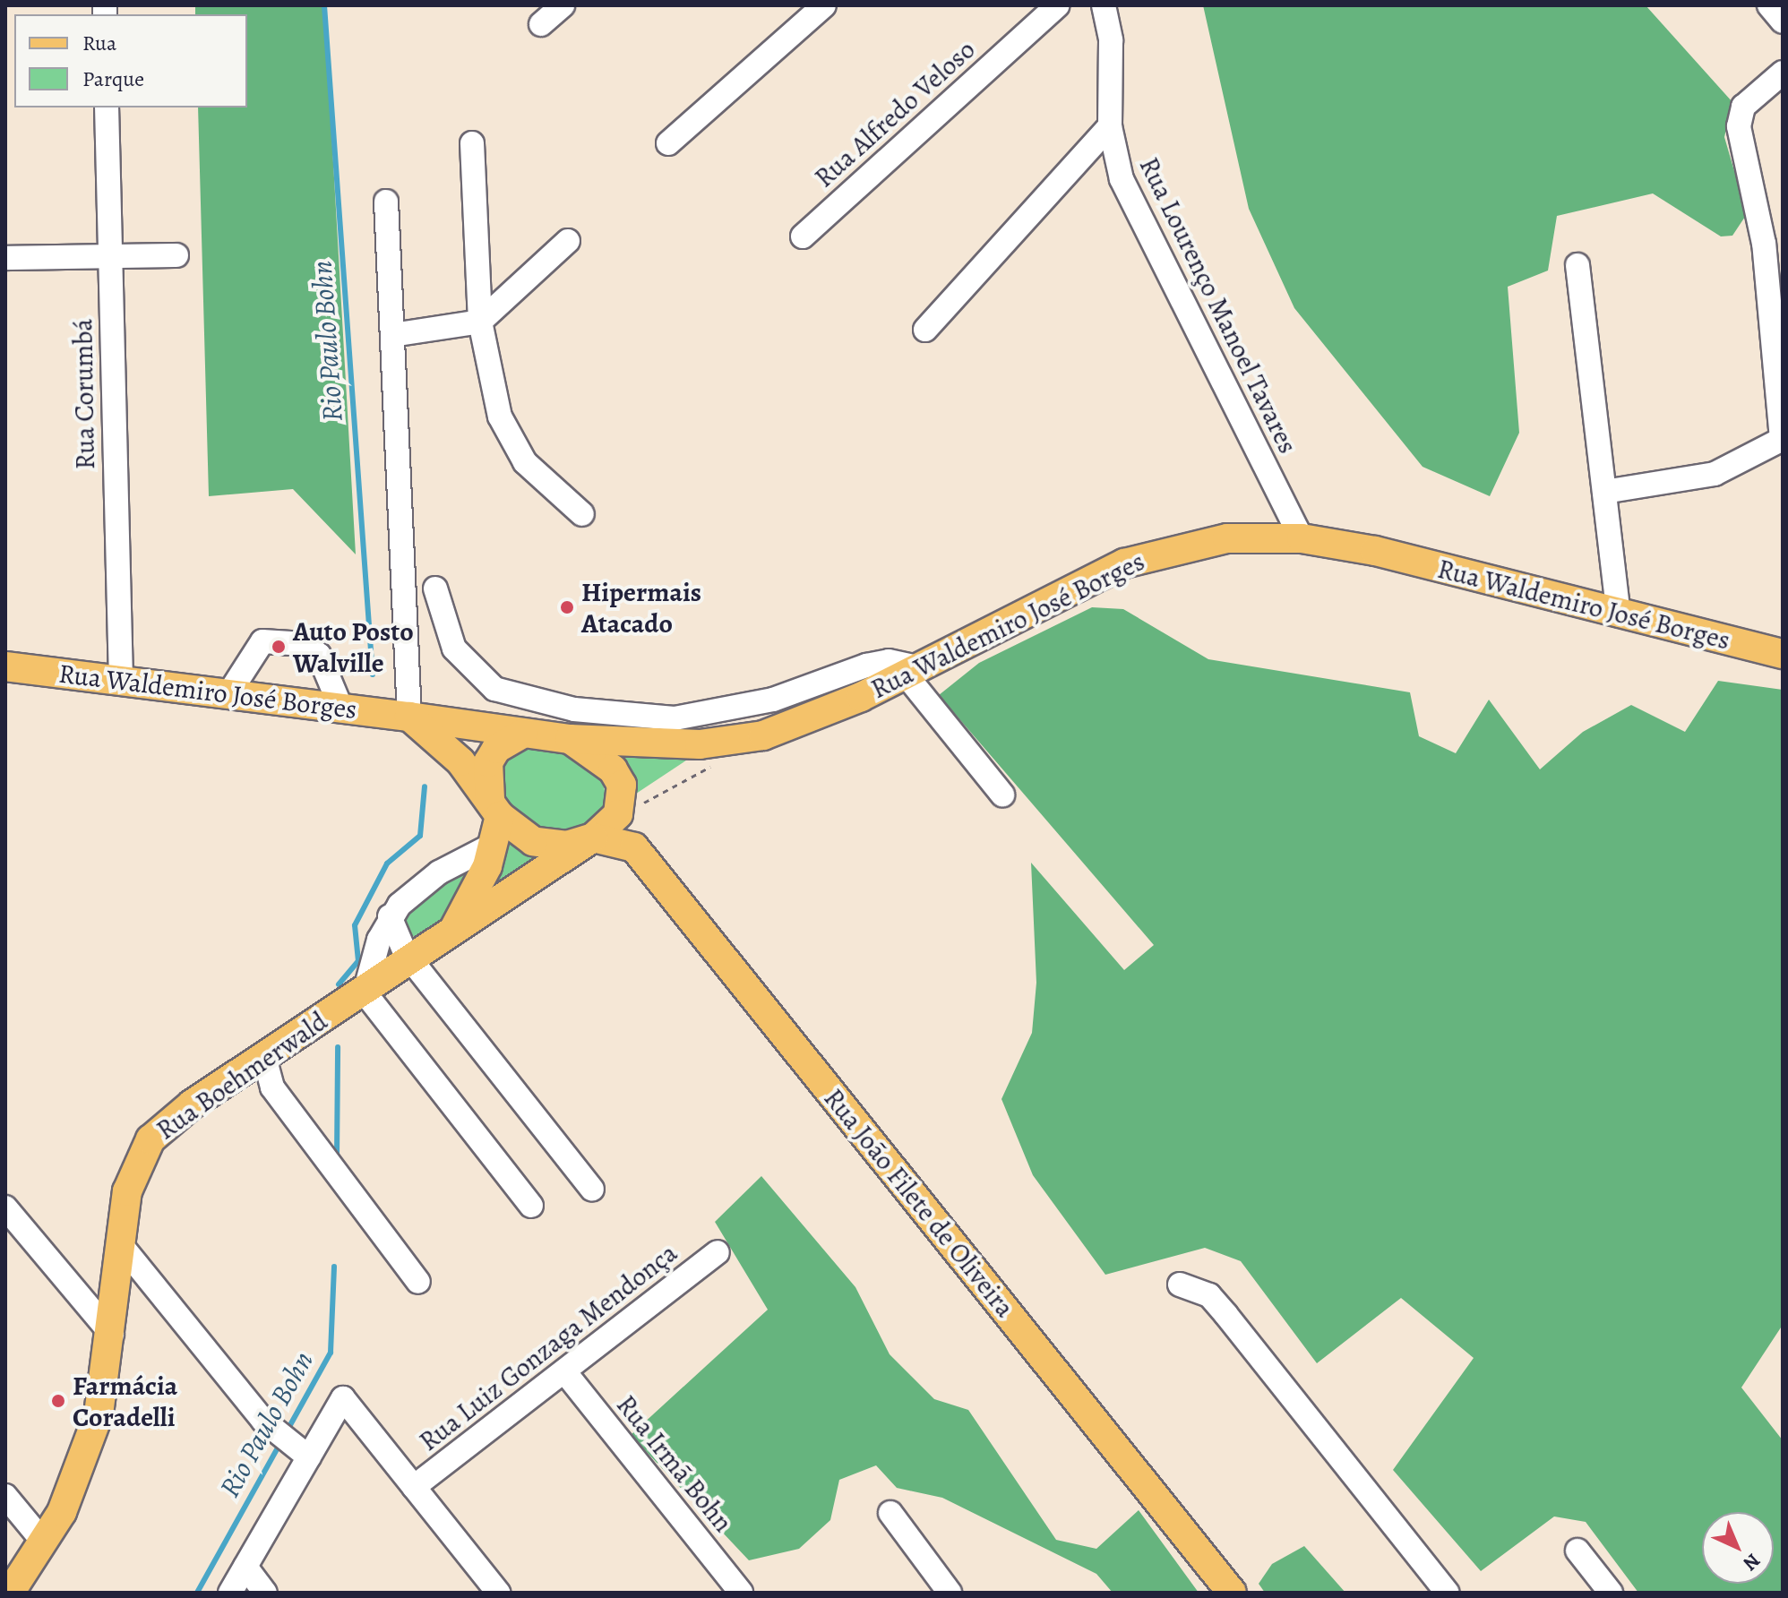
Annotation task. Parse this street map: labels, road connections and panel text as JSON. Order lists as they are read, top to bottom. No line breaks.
{"streets":{"main road":["Rua Waldemiro José Borges","Rua Boehmerwald","Rua João Filete de Oliveira"],"street":["Rua Alfredo Veloso","Rua Lourenço Manoel Tavares","Rua Corumbá","Rua Luiz Gonzaga Mendonça","Rua Irmã Bohn"]},"crossings":[["Rua Lourenço Manoel Tavares","Rua Waldemiro José Borges"],["Rua Corumbá","Rua Waldemiro José Borges"],["Rua Waldemiro José Borges","Rua Boehmerwald"],["Rua Waldemiro José Borges","Rua João Filete de Oliveira"],["Rua Boehmerwald","Rua João Filete de Oliveira"],["Rua Luiz Gonzaga Mendonça","Rua Irmã Bohn"]],"water":["Rio Paulo Bohn"],"places":["Hipermais Atacado","Auto Posto Walville","Farmácia Coradelli"],"legend":["Rua","Parque"],"north":"bottom right"}
